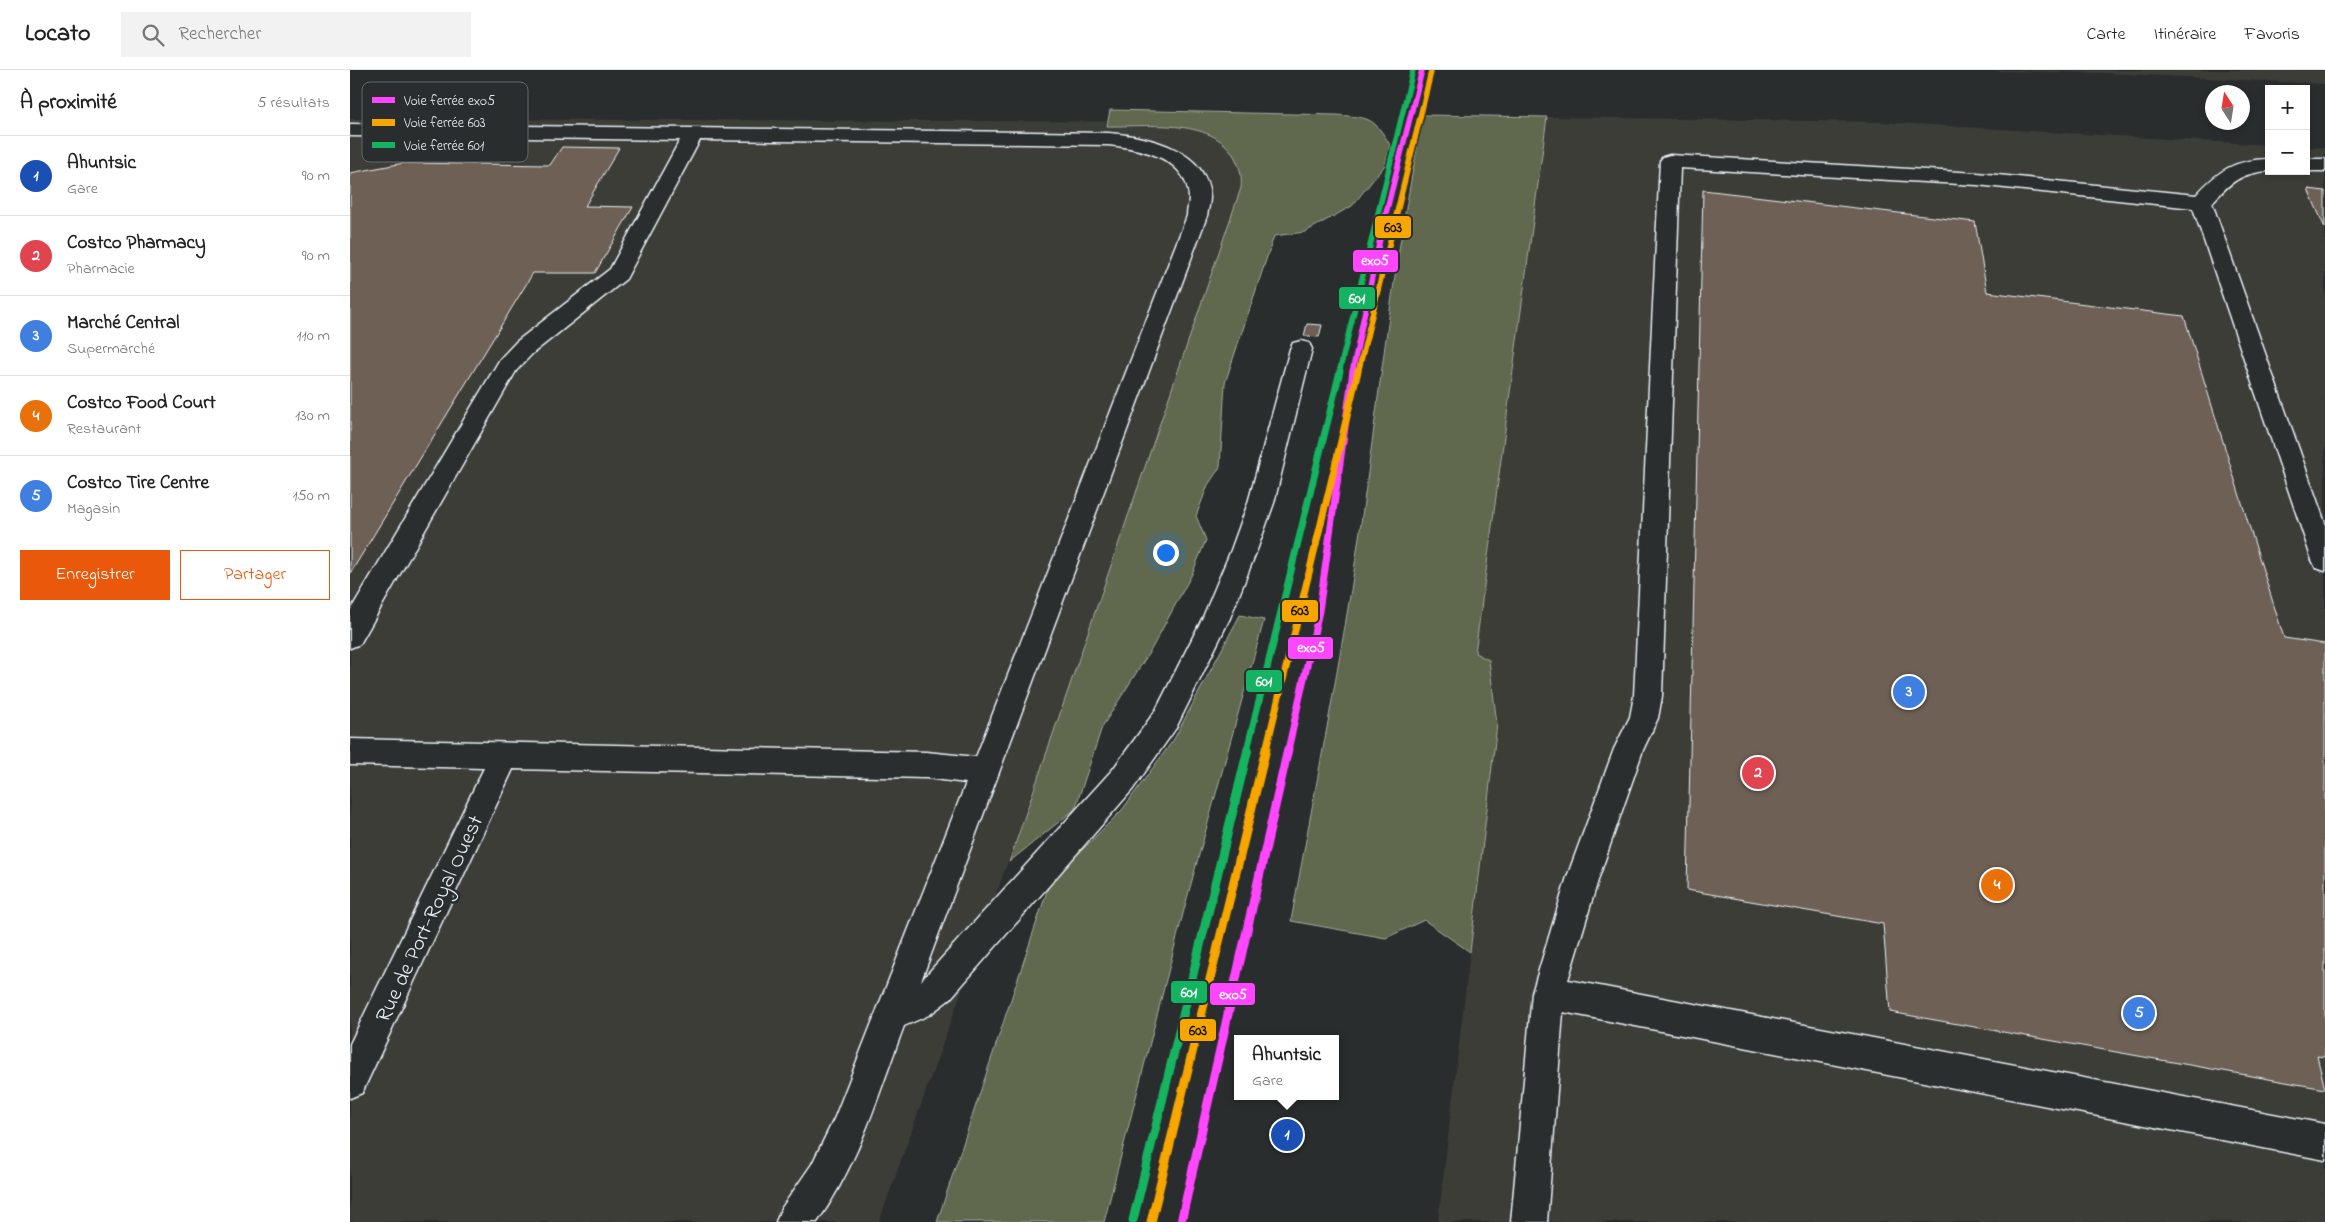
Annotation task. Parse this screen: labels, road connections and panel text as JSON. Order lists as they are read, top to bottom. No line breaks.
{"streets":{"street":["Rue de Port-Royal Ouest"]},"lines":["rail line exo5","rail line 601","rail line 603"],"legend":["Voie ferrée exo5","Voie ferrée 603","Voie ferrée 601"],"north":"top","page":{"header":"Locato","search":"Rechercher","nav":["Carte","Itinéraire","Favoris"],"heading":["À proximité","5 résultats"],"map_buttons":["+","−"],"list":[{"mark":"1","name":"Ahuntsic","note":"Gare","value":"90 m"},{"mark":"2","name":"Costco Pharmacy","note":"Pharmacie","value":"90 m"},{"mark":"3","name":"Marché Central","note":"Supermarché","value":"110 m"},{"mark":"4","name":"Costco Food Court","note":"Restaurant","value":"130 m"},{"mark":"5","name":"Costco Tire Centre","note":"Magasin","value":"150 m"}],"buttons":["Enregistrer","Partager"],"pins":["3","2","4","5","1"],"popup":["Ahuntsic","Gare"]}}
